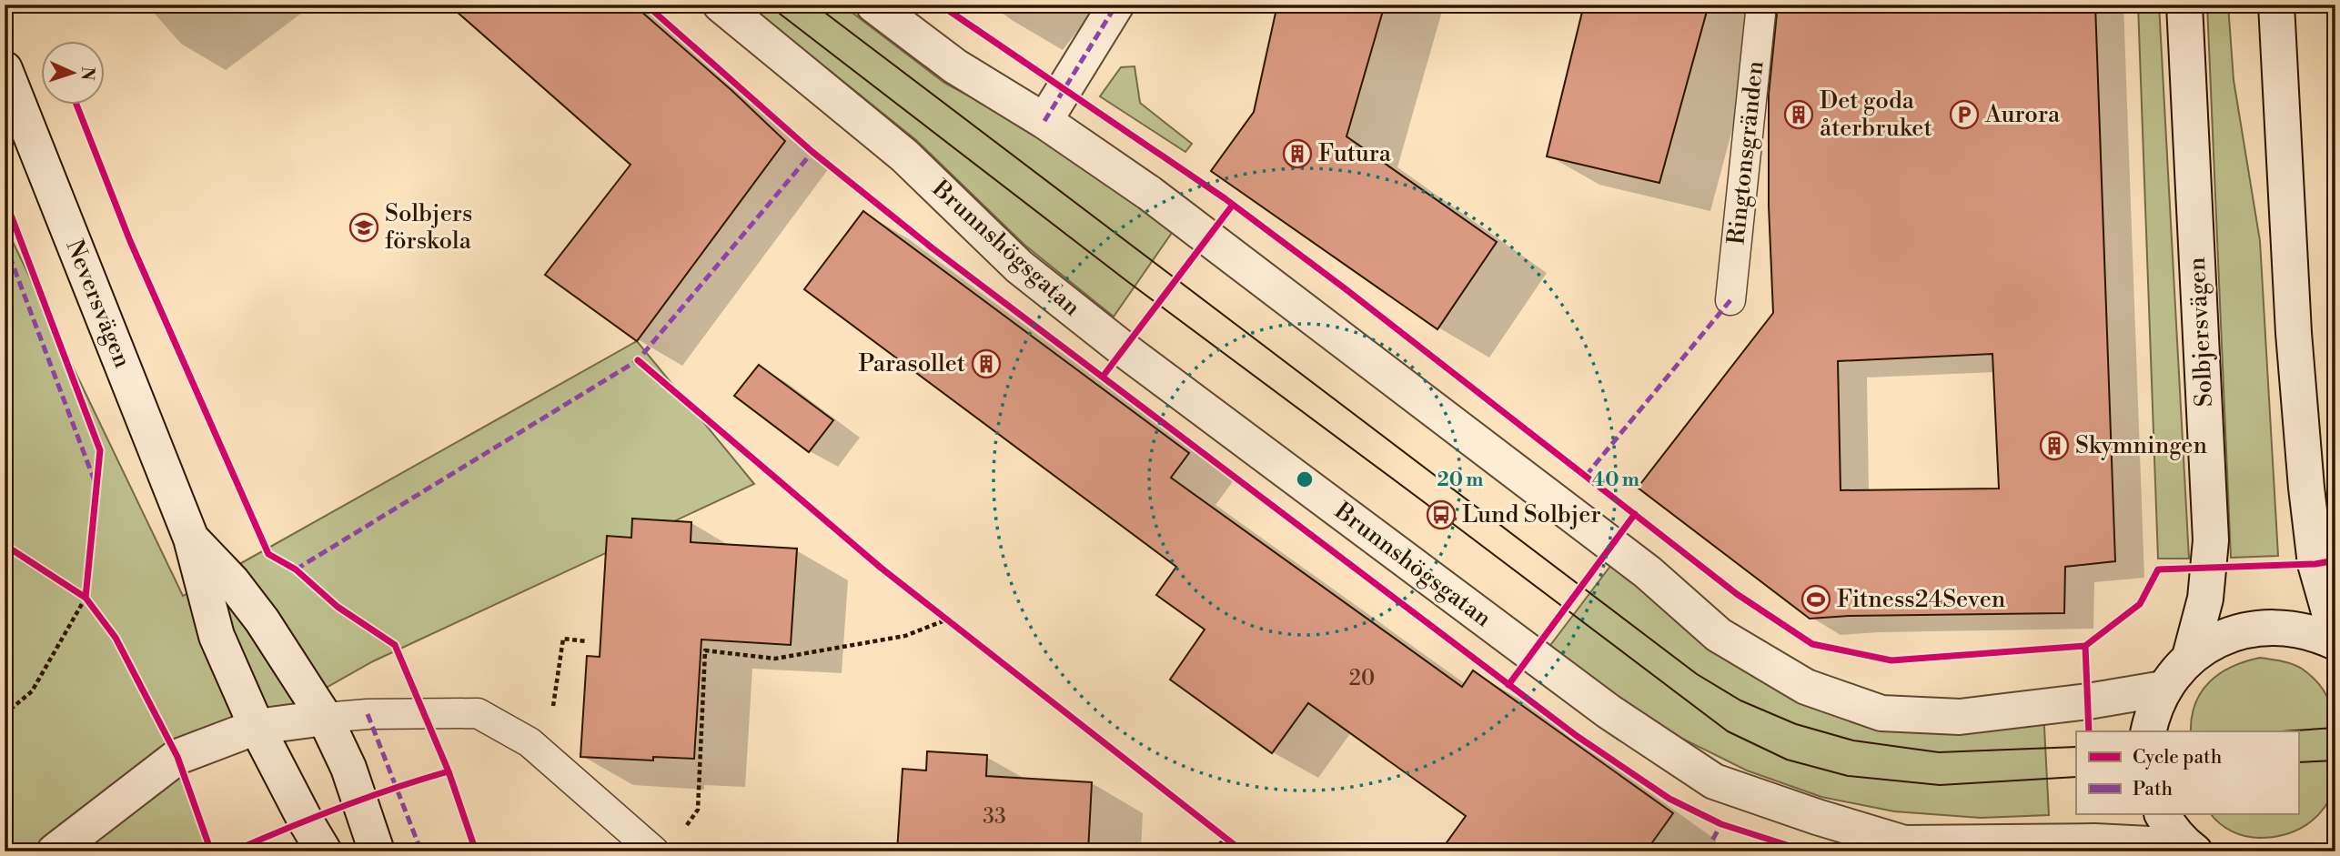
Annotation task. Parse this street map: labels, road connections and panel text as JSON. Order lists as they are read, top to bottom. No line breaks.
{"streets":{"street":["Brunnshögsgatan","Neversvägen","Solbjersvägen"],"lane":["Ringtonsgränden"]},"places":{"building":["Det goda återbruket","Futura","Parasollet","Skymningen"],"parking":["Aurora"],"school or university":["Solbjers förskola"],"bus stop":["Lund Solbjer"],"sports":["Fitness24Seven"]},"house_numbers":["20","33"],"legend":["Cycle path","Path"],"north":"right","rings":["20 m","40 m"]}
